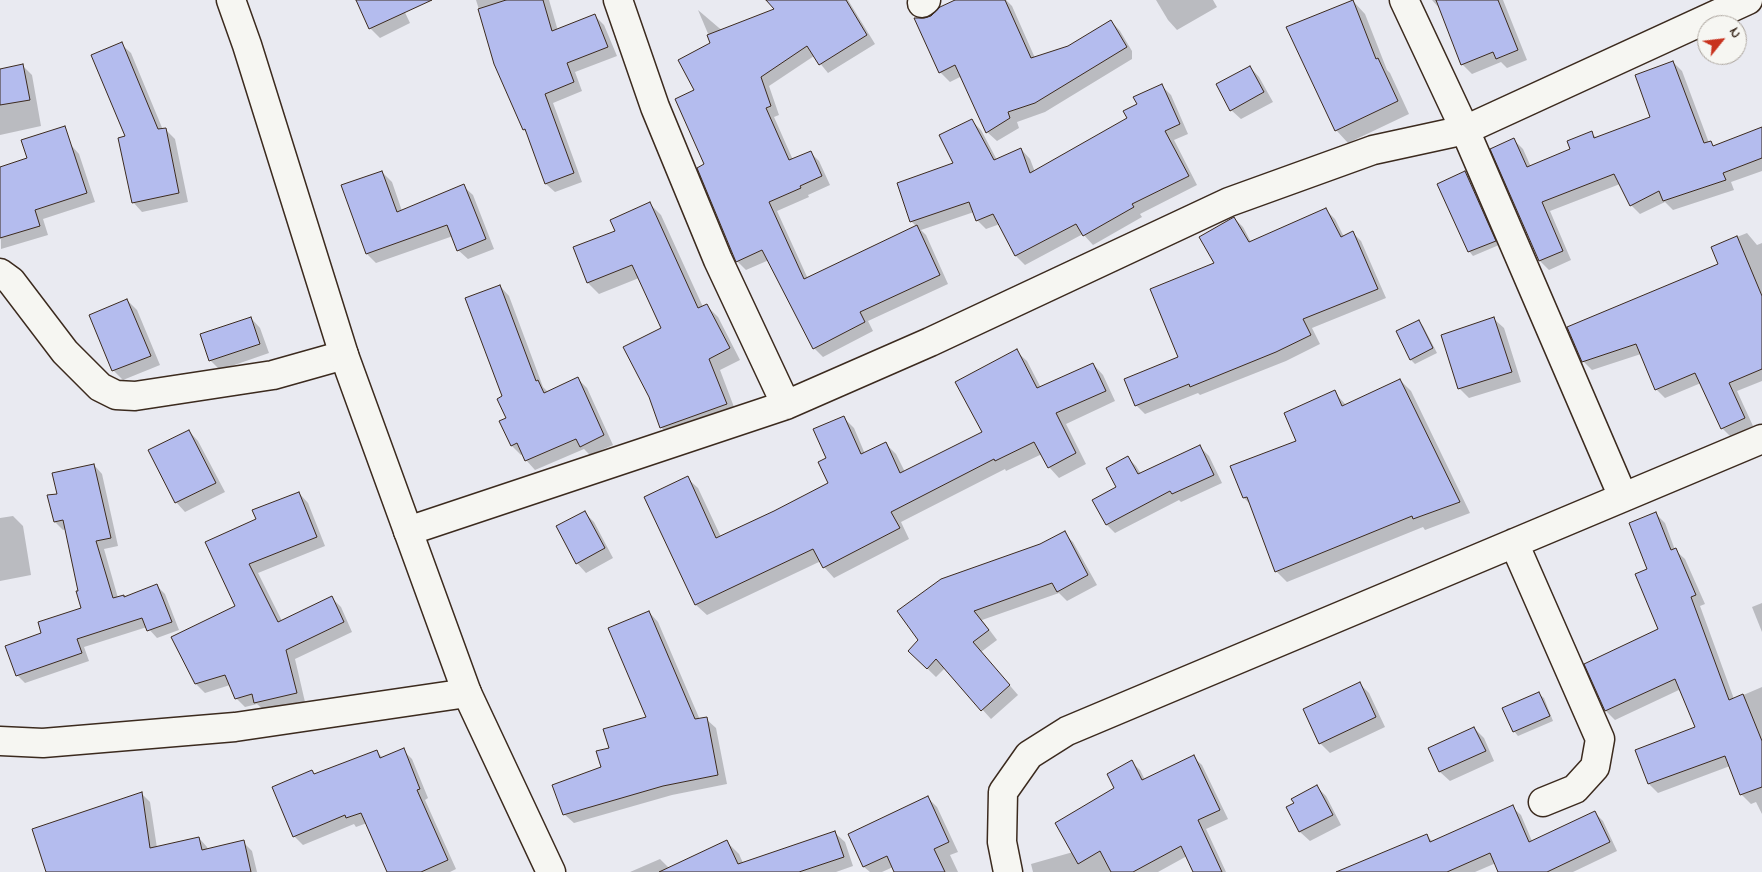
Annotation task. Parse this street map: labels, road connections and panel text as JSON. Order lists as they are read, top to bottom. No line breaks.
{"north":"top right"}
